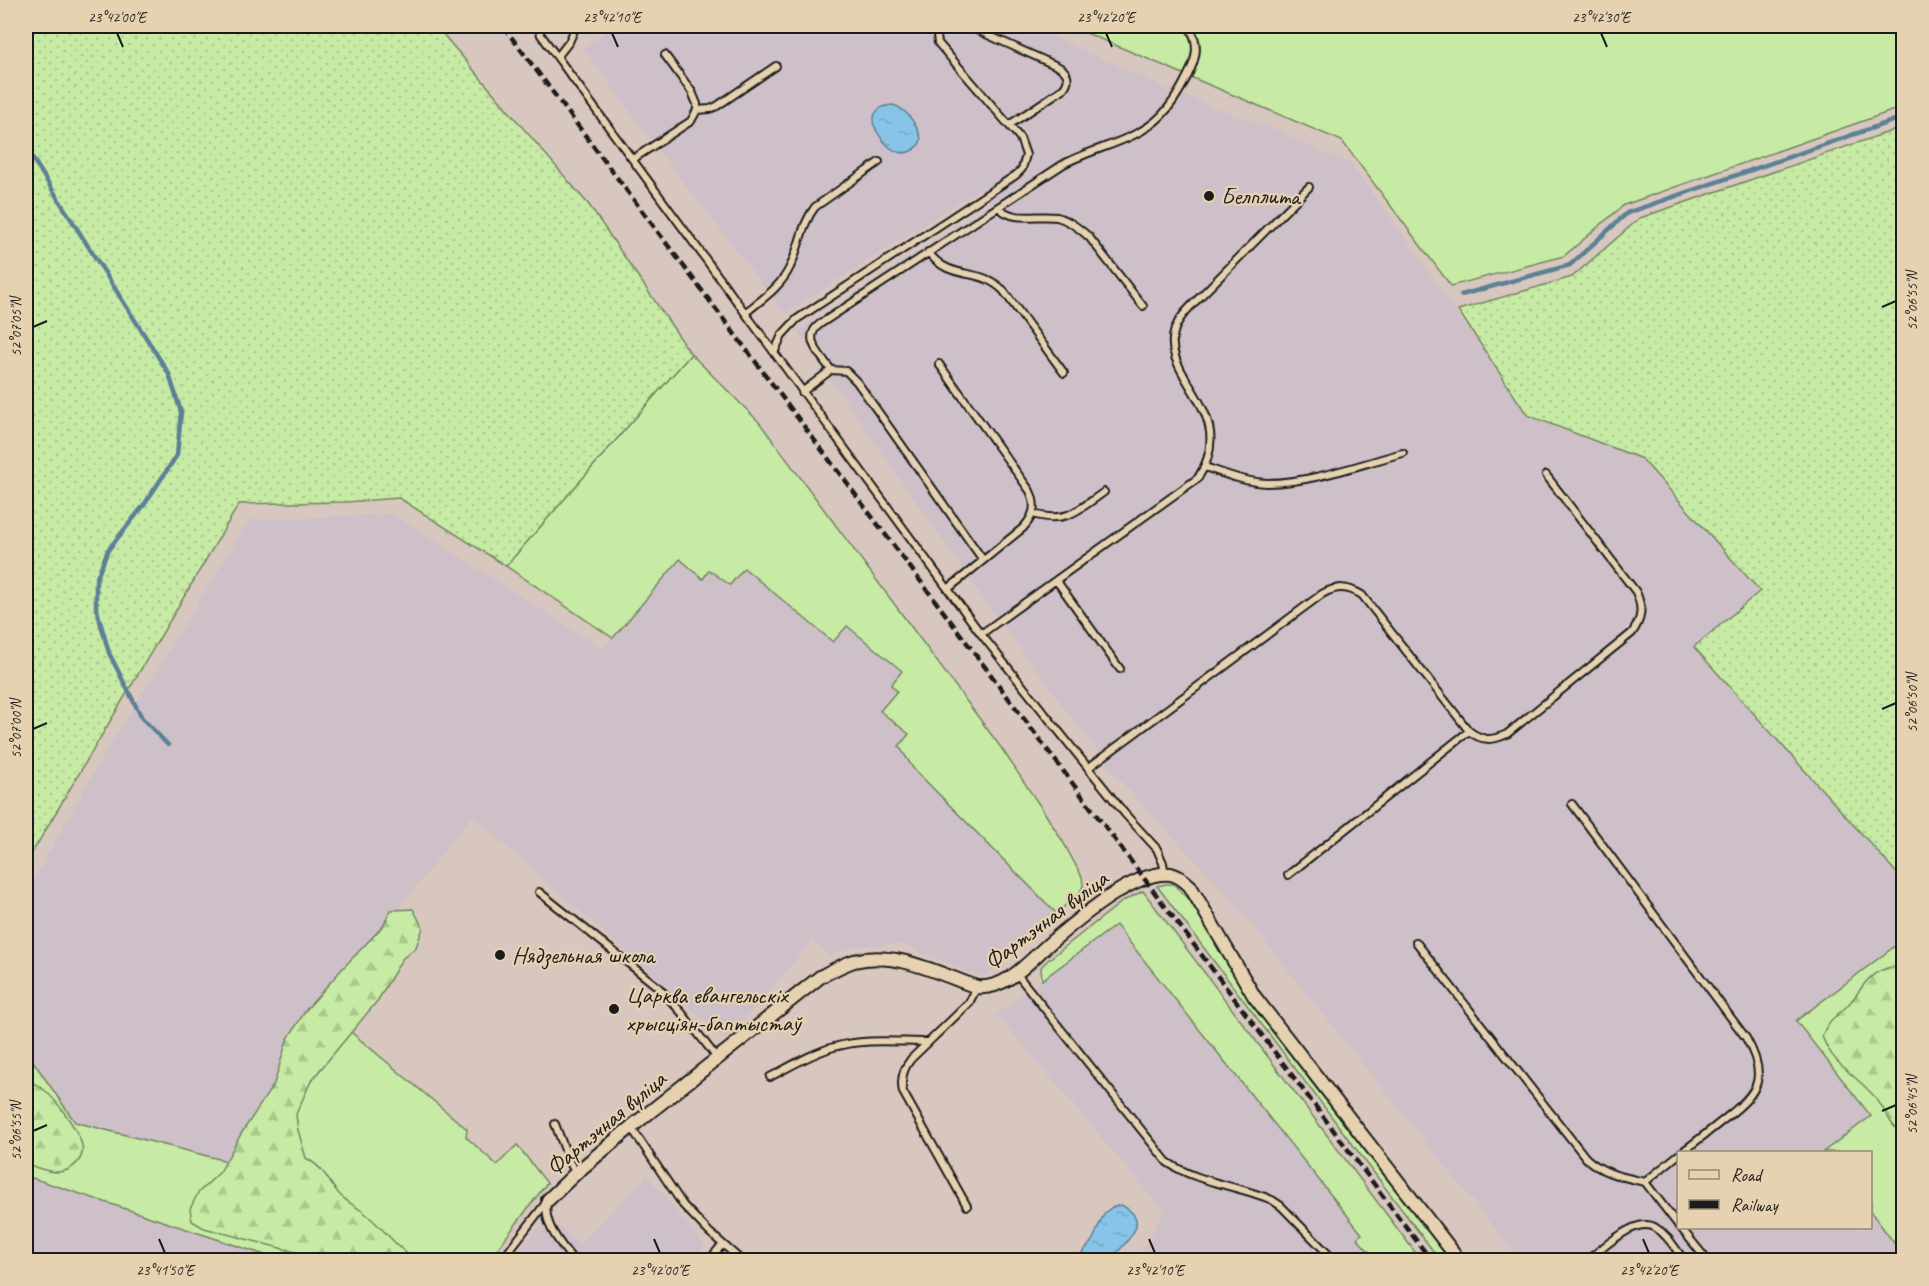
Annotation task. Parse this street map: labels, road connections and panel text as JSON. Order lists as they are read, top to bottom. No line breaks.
{"streets":{"street":["Фартэчная вуліца"]},"places":["Белплита","Нядзельная школа","Царква евангельскіх хрысціян-баптыстаў"],"legend":["Road","Railway"],"coordinates":["23°42'00\"E","23°42'10\"E","23°42'20\"E","23°42'30\"E","52°06'55\"N","52°07'05\"N","52°06'50\"N","52°07'00\"N","52°06'45\"N","23°41'50\"E"]}
